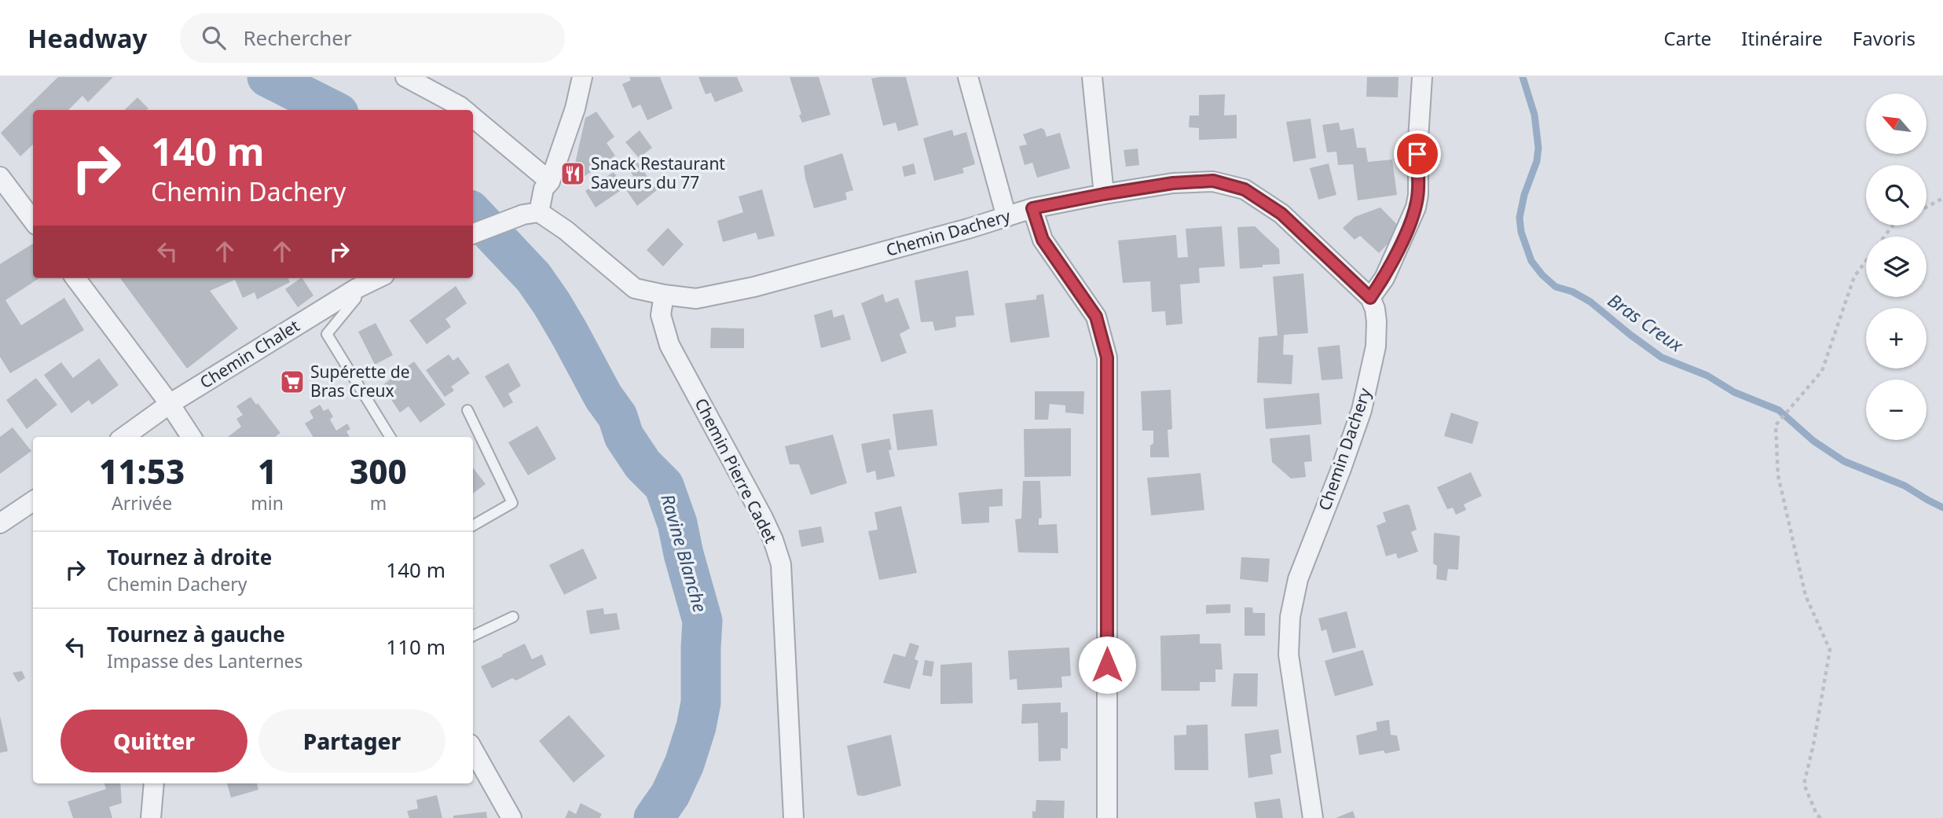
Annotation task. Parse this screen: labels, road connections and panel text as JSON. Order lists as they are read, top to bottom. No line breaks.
{"streets":{"street":["Chemin Dachery","Chemin Chalet","Chemin Pierre Cadet"]},"crossings":[["Chemin Dachery","Chemin Pierre Cadet"]],"water":["Bras Creux","Ravine Blanche"],"places":{"restaurant":["Snack Restaurant Saveurs du 77"],"supermarket":["Supérette de Bras Creux"]},"north":"top left","page":{"header":"Headway","search":"Rechercher","nav":["Carte","Itinéraire","Favoris"],"map_buttons":["+","−"],"turn":["140 m","Chemin Dachery"],"eta":["11:53","Arrivée","1","min","300","m"],"list":[{"name":"Tournez à droite","note":"Chemin Dachery","value":"140 m"},{"name":"Tournez à gauche","note":"Impasse des Lanternes","value":"110 m"}],"buttons":["Quitter","Partager"]}}
